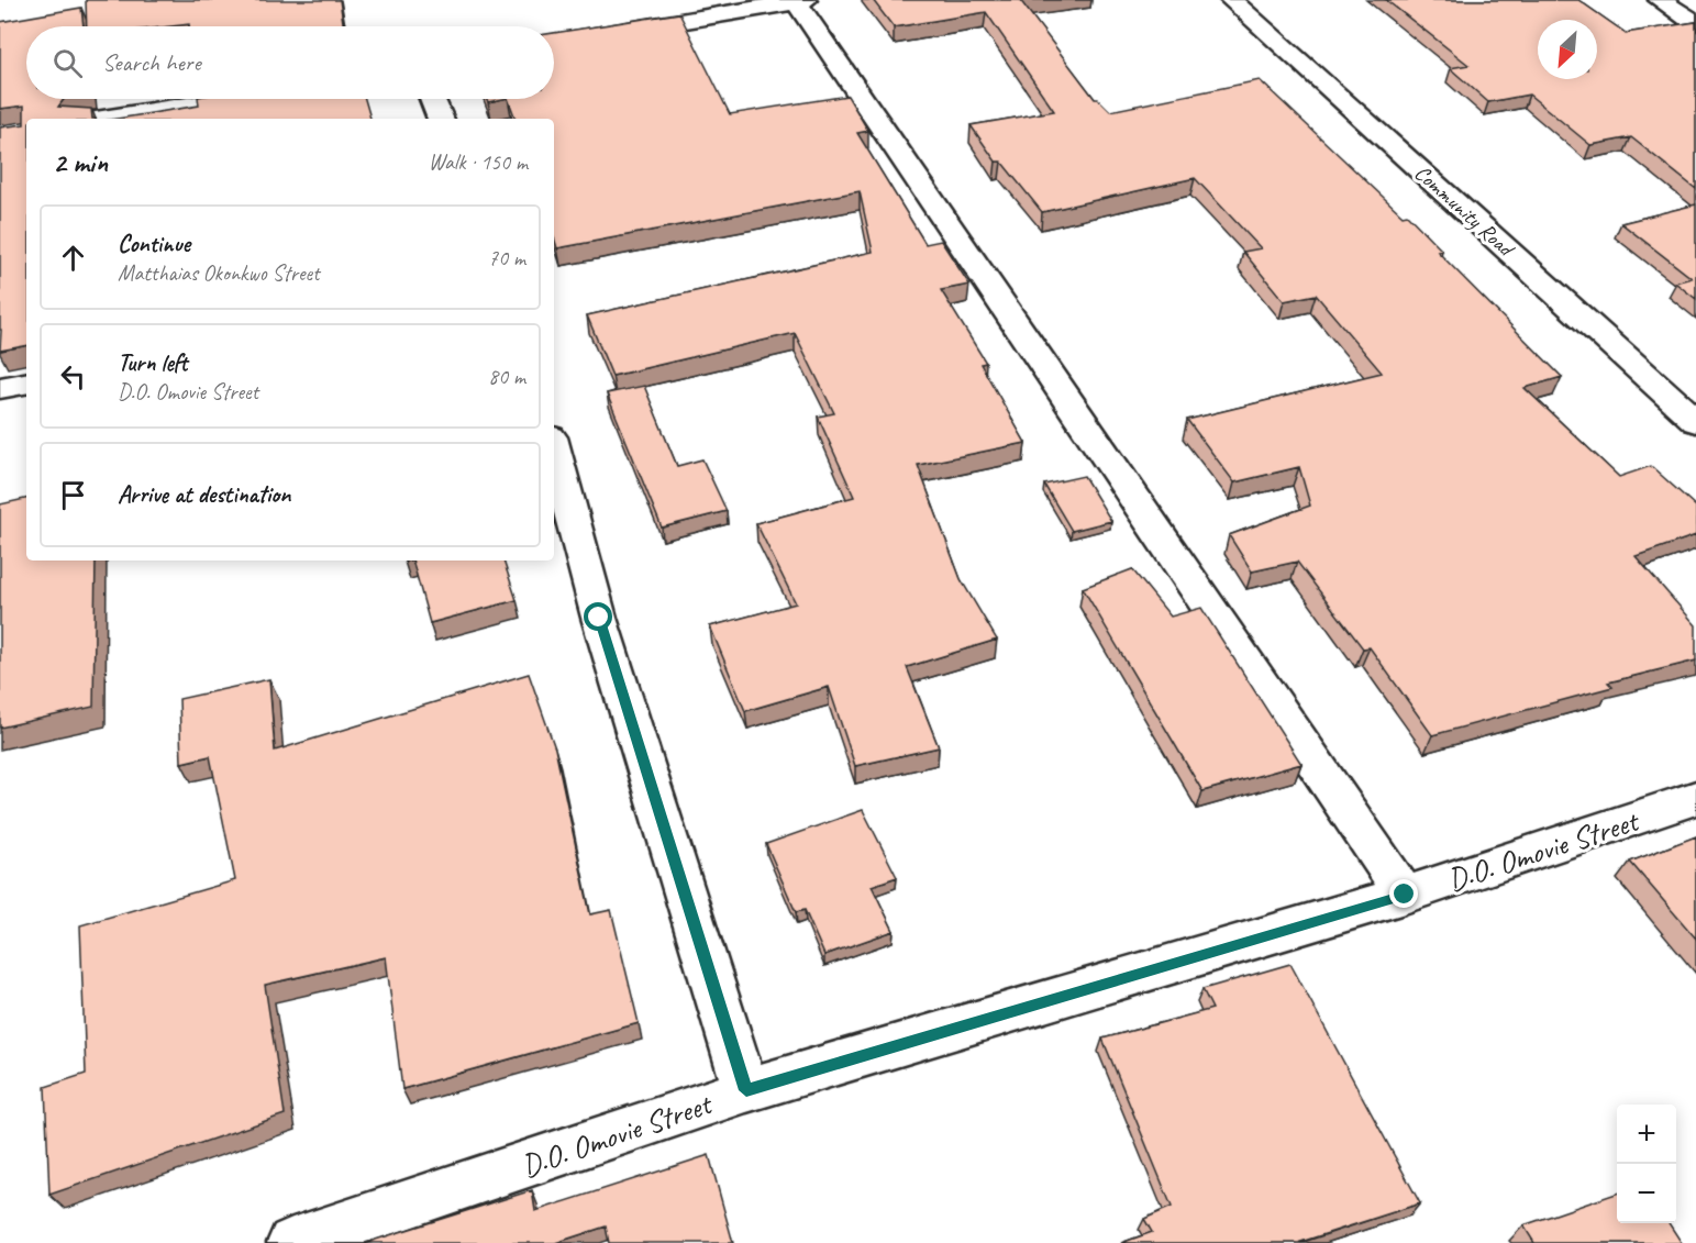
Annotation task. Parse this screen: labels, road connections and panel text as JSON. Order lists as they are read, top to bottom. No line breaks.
{"streets":{"street":["Community Road","D.O. Omovie Street"]},"north":"bottom left","page":{"search":"Search here","heading":["2 min","Walk · 150 m"],"list":[["Continue","Matthaias Okonkwo Street","70 m"],["Turn left","D.O. Omovie Street","80 m"],"Arrive at destination"],"map_buttons":["+","−"]}}
